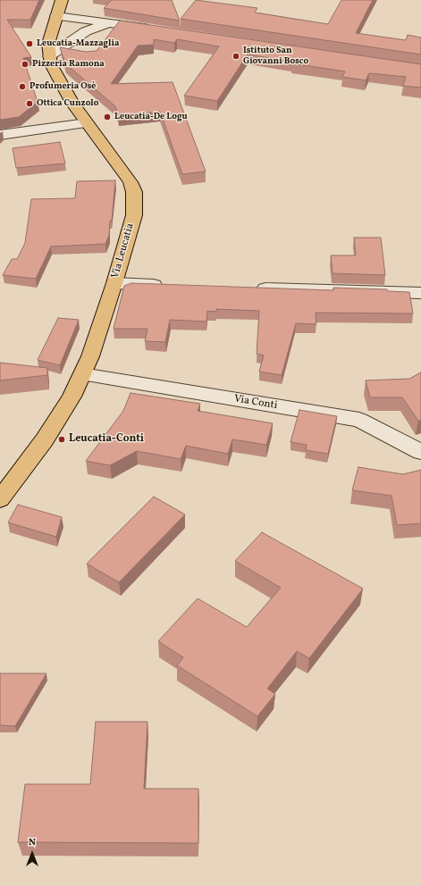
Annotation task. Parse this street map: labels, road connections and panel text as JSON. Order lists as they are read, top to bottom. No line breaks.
{"streets":{"main road":["Via Leucatia"],"street":["Via Conti"]},"crossings":[["Via Leucatia","Via Conti"]],"places":["Leucatia-Mazzaglia","Istituto San Giovanni Bosco","Pizzeria Ramona","Profumeria Osè","Ottica Cunzolo","Leucatia-De Logu","Leucatia-Conti"],"north":"top"}
